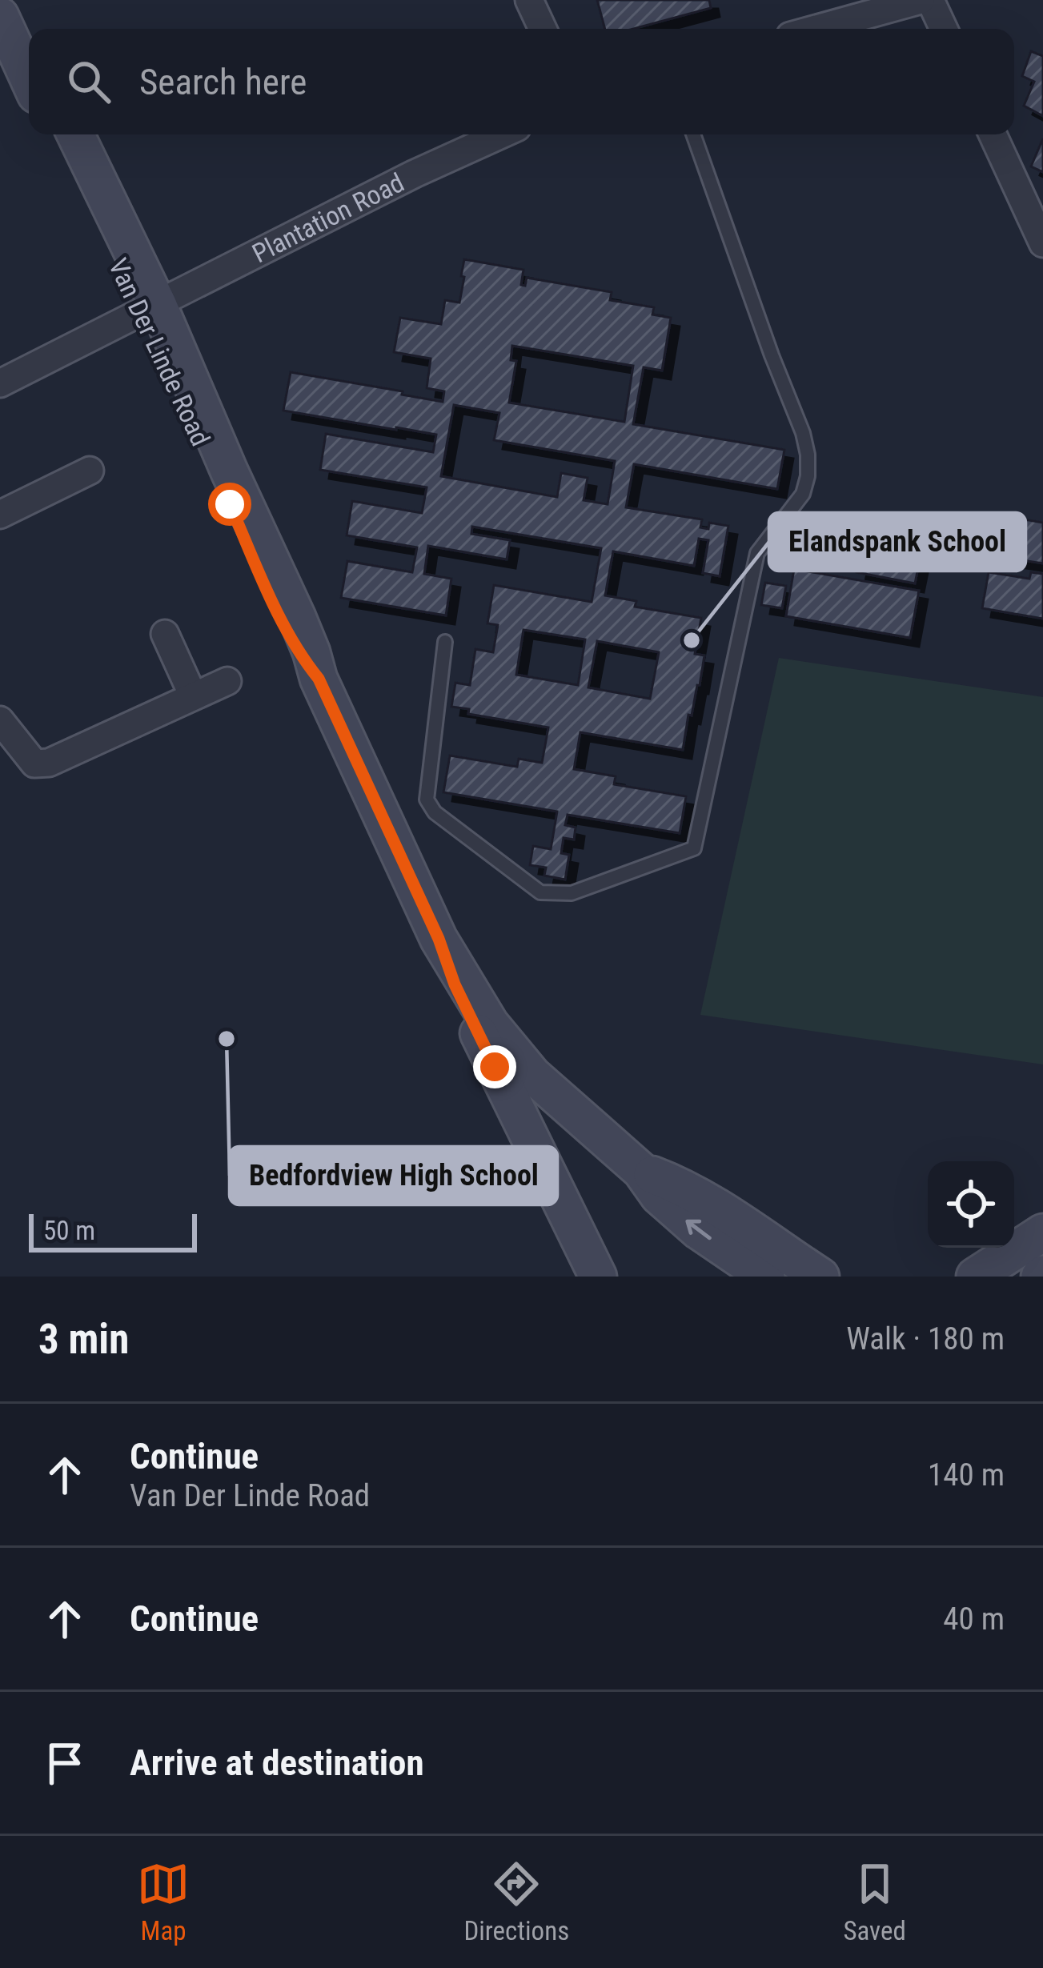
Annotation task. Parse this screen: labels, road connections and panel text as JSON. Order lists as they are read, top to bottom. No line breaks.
{"streets":{"main road":["Van Der Linde Road"],"street":["Plantation Road"]},"crossings":[["Plantation Road","Van Der Linde Road"]],"places":["Elandspank School","Bedfordview High School"],"scale_bar":"50 m","page":{"search":"Search here","scale":"50 m","heading":["3 min","Walk · 180 m"],"list":[["Continue","Van Der Linde Road","140 m"],["Continue","40 m"],"Arrive at destination"],"nav":["Map","Directions","Saved"]}}
